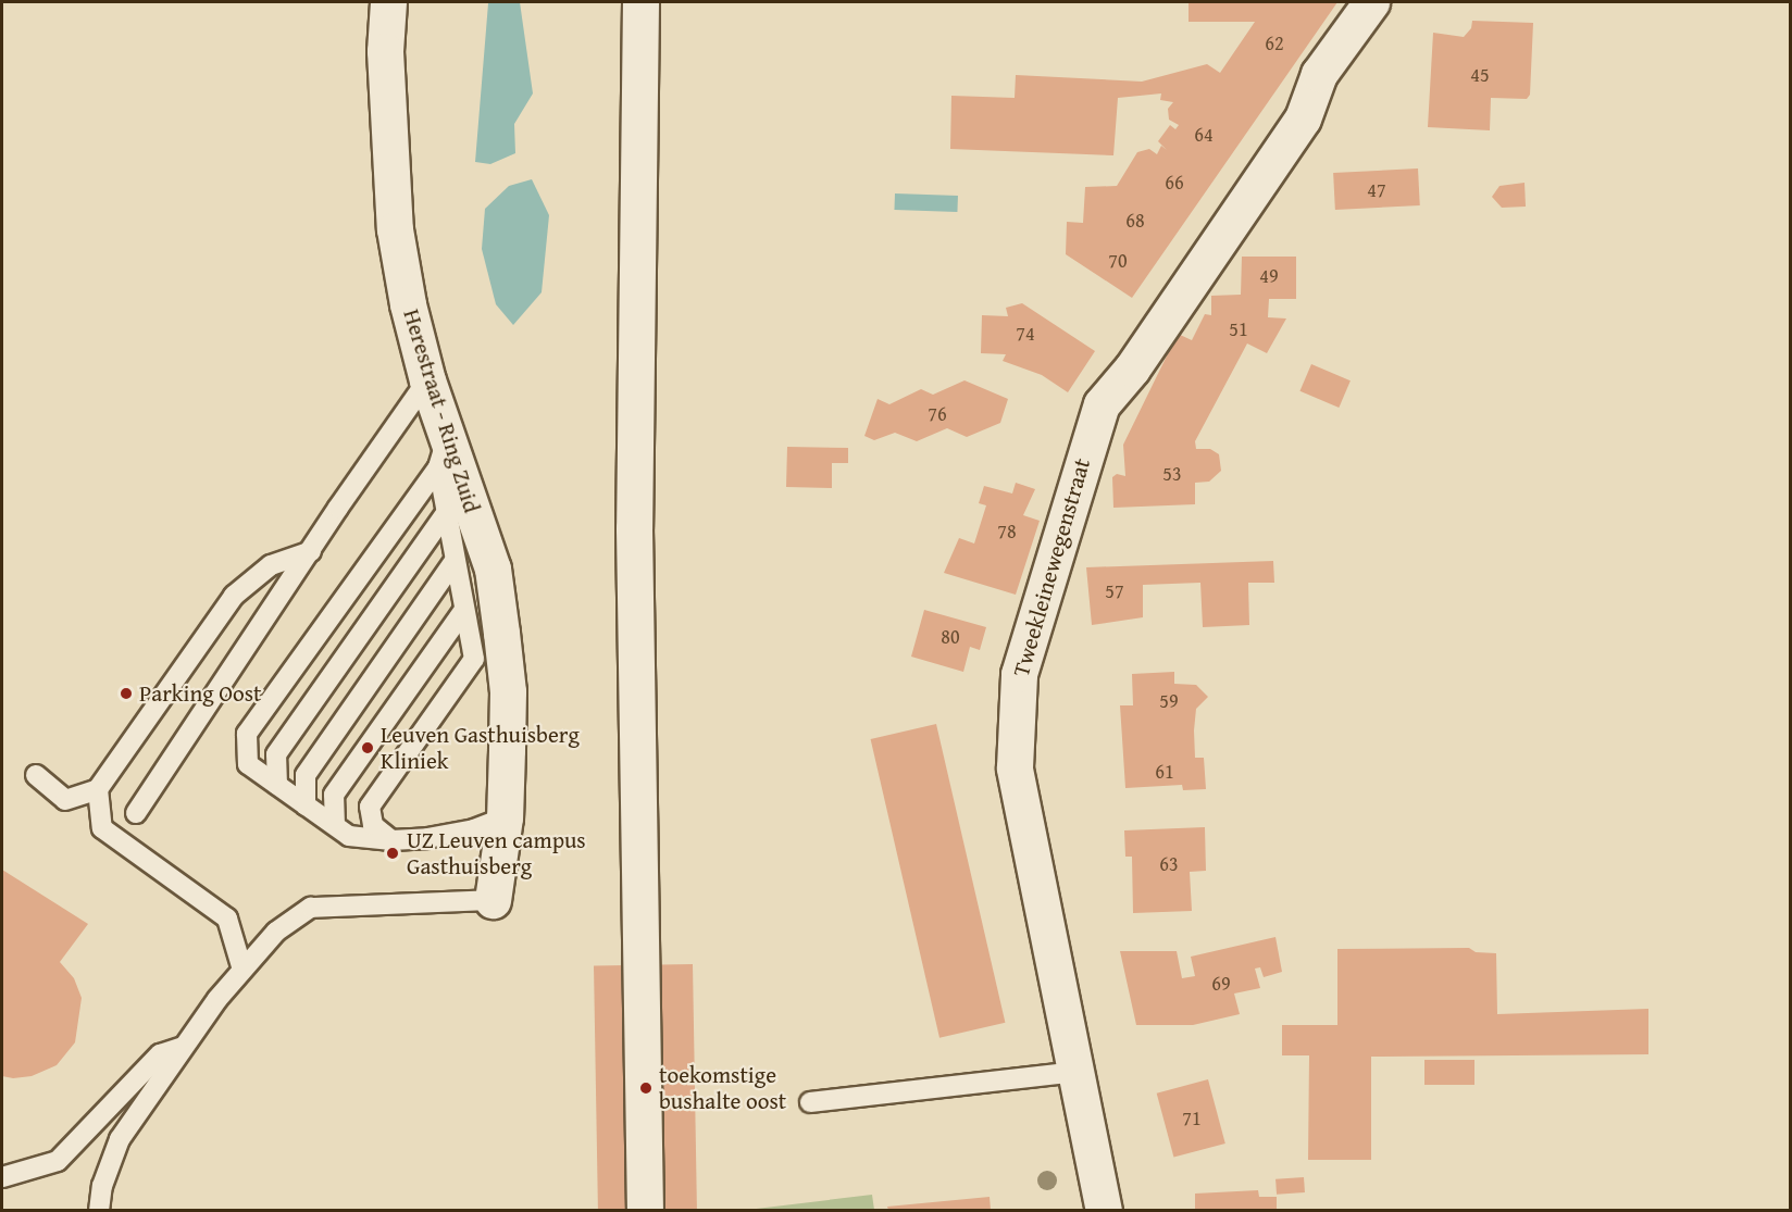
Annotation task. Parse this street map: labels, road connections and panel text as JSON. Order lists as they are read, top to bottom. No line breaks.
{"streets":{"street":["Herestraat - Ring Zuid","Tweekleinewegenstraat"]},"places":["Parking Oost","Leuven Gasthuisberg Kliniek","UZ Leuven campus Gasthuisberg","toekomstige bushalte oost"],"house_numbers":["62","45","64","66","47","68","70","49","51","74","76","53","78","57","80","59","61","63","69","71"]}
